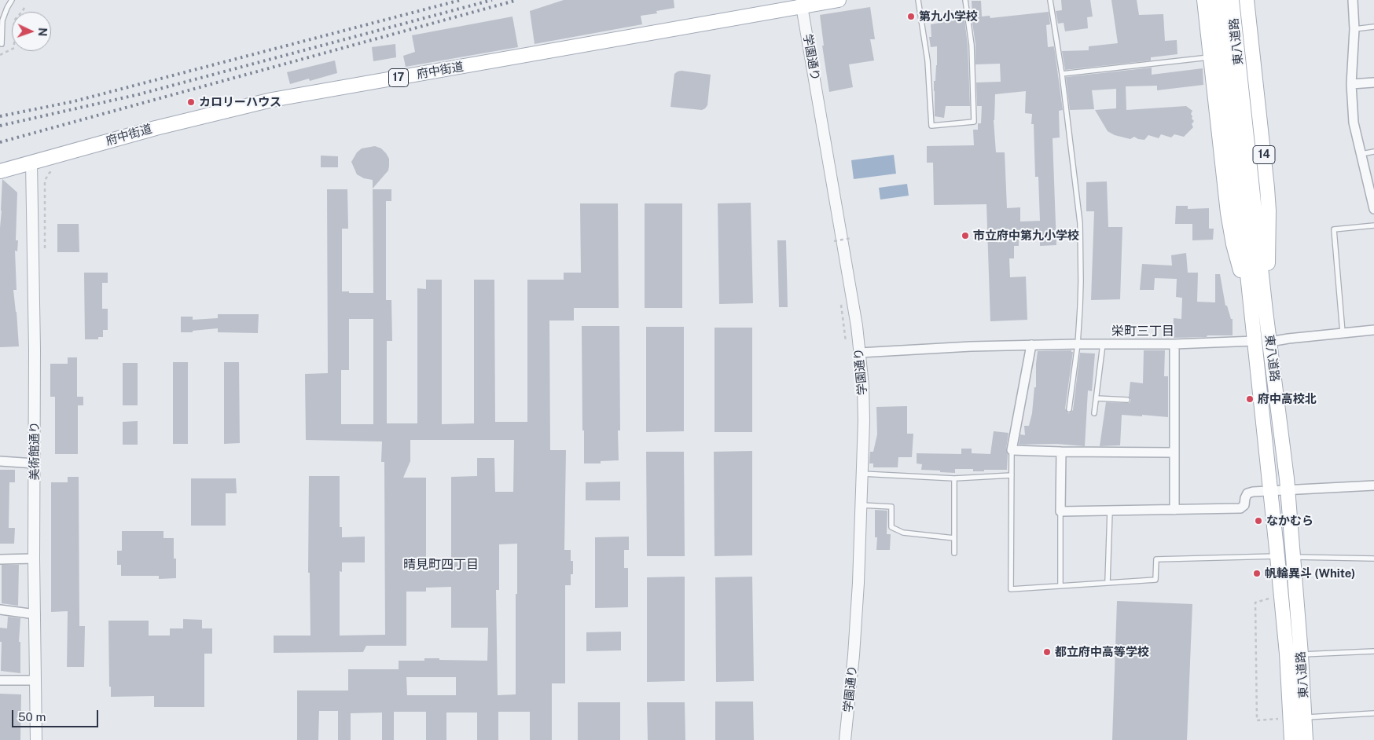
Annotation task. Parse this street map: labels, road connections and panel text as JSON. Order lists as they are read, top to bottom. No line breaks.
{"streets":{"main road":["東八道路","府中街道","17","14"],"street":["学園通り","美術館通り"]},"crossings":[["東八道路","14"],["学園通り","府中街道"],["府中街道","美術館通り"]],"districts":["栄町三丁目","晴見町四丁目"],"places":["第九小学校","カロリーハウス","市立府中第九小学校","府中高校北","なかむら","帆輪異斗 (White)","都立府中高等学校"],"scale_bar":"50 m","north":"right"}
